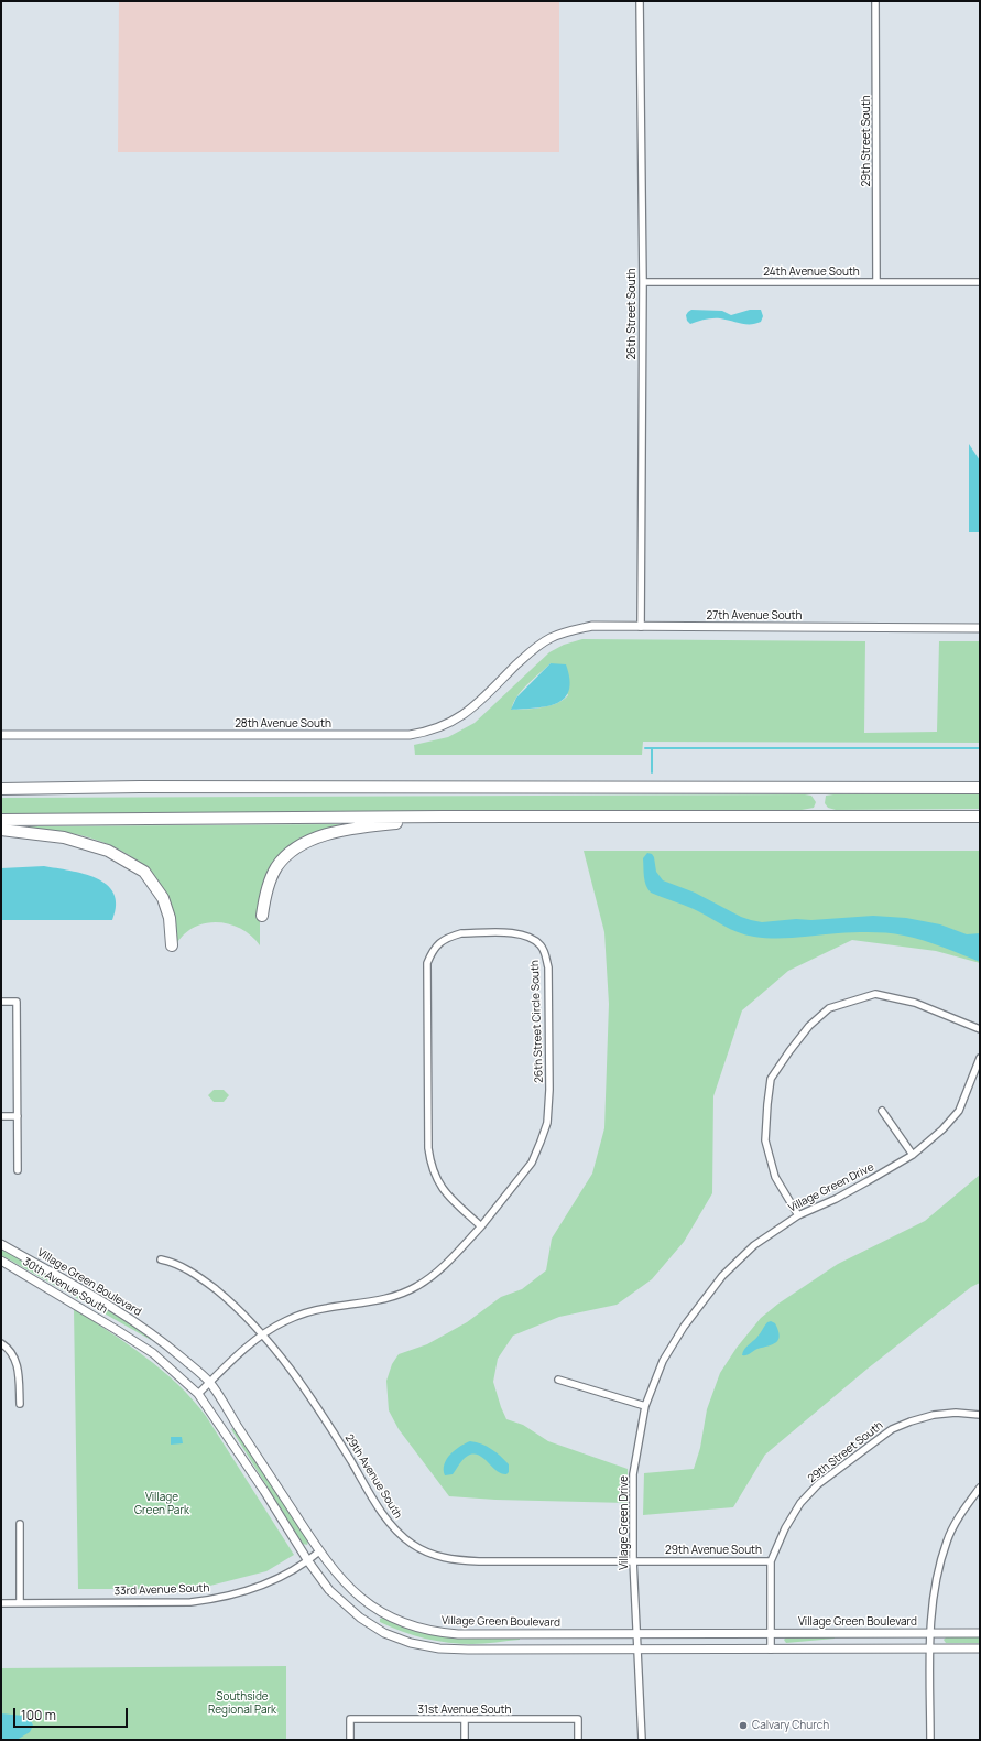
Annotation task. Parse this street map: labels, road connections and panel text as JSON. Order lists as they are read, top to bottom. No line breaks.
{"streets":{"street":["29th Street South","24th Avenue South","26th Street South","27th Avenue South","28th Avenue South","26th Street Circle South","Village Green Drive","Village Green Boulevard","30th Avenue South","29th Avenue South","33rd Avenue South","31st Avenue South"]},"crossings":[["29th Street South","24th Avenue South"],["29th Street South","Village Green Boulevard"],["29th Street South","29th Avenue South"],["24th Avenue South","26th Street South"],["26th Street South","27th Avenue South"],["27th Avenue South","28th Avenue South"],["26th Street Circle South","Village Green Boulevard"],["26th Street Circle South","30th Avenue South"],["26th Street Circle South","29th Avenue South"],["Village Green Drive","Village Green Boulevard"],["Village Green Drive","29th Avenue South"],["Village Green Boulevard","33rd Avenue South"]],"parks":["Village Green Park","Southside Regional Park"],"places":["Calvary Church"],"scale_bar":"100 m"}
